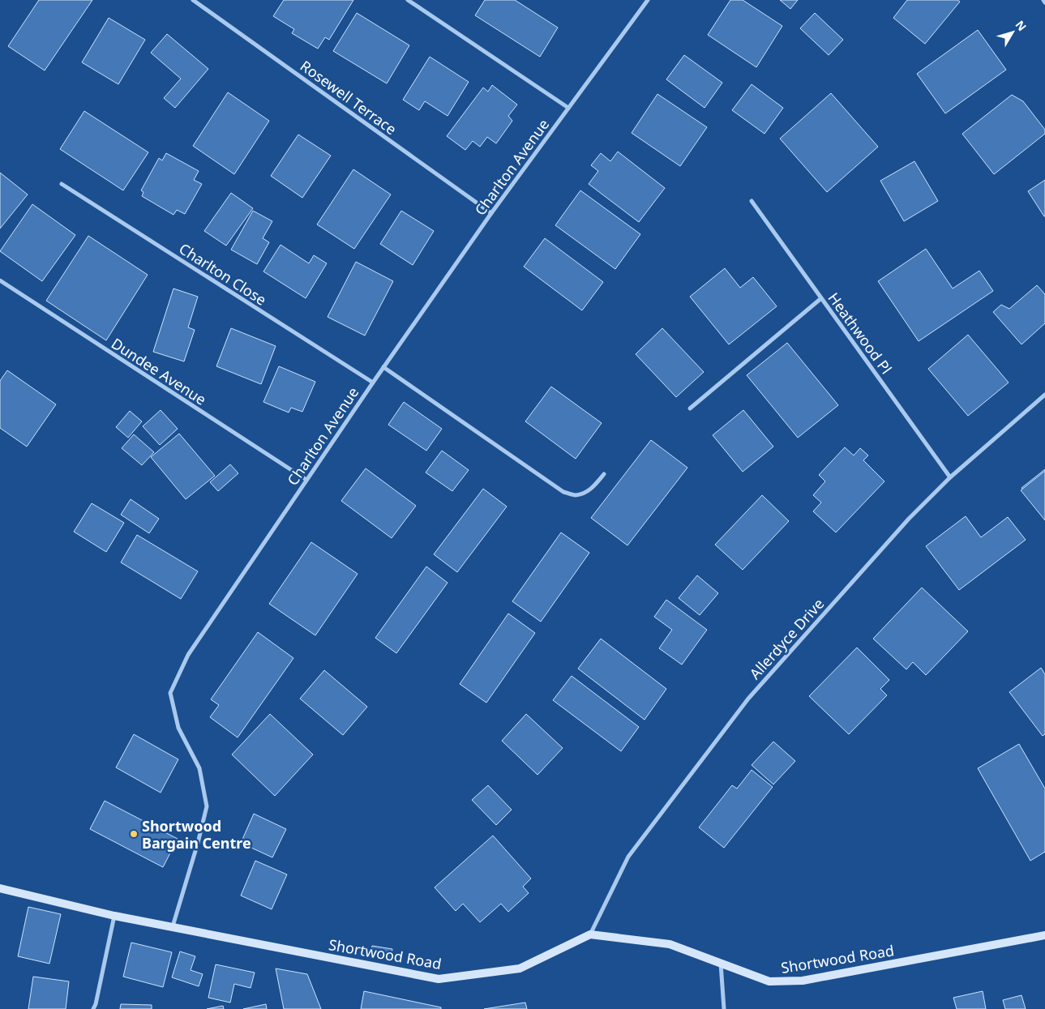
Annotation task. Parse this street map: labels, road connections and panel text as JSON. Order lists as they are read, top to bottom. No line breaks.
{"streets":{"main road":["Shortwood Road"],"street":["Rosewell Terrace","Charlton Avenue","Charlton Close","Heathwood Pl","Dundee Avenue","Allerdyce Drive"]},"crossings":[["Rosewell Terrace","Charlton Avenue"],["Charlton Avenue","Charlton Close"],["Charlton Avenue","Dundee Avenue"],["Charlton Avenue","Shortwood Road"],["Heathwood Pl","Allerdyce Drive"],["Allerdyce Drive","Shortwood Road"]],"places":["Shortwood Bargain Centre"],"north":"top right"}
